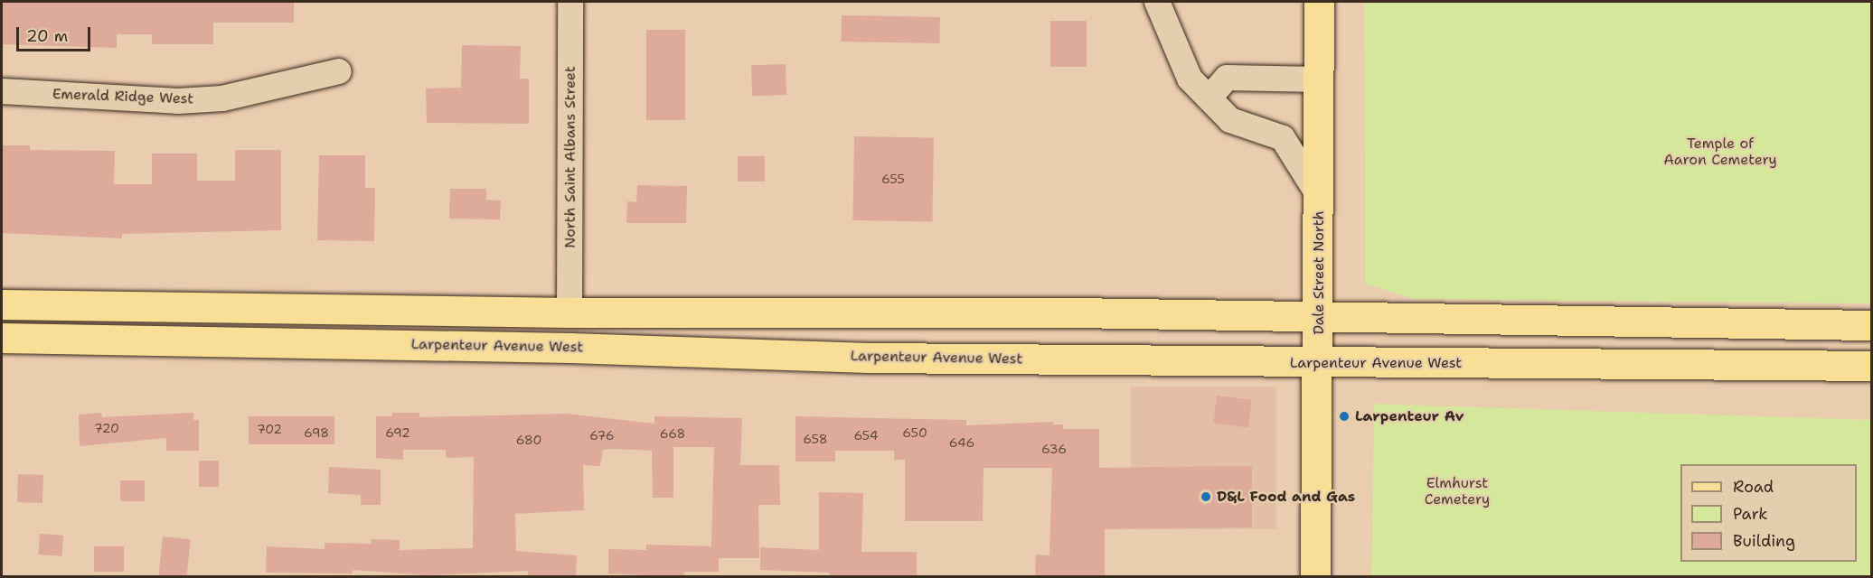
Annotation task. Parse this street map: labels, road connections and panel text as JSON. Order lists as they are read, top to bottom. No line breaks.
{"streets":{"main road":["Dale Street North","Larpenteur Avenue West"],"street":["Emerald Ridge West","North Saint Albans Street"]},"crossings":[["Dale Street North","Larpenteur Avenue West"]],"parks":["Temple of Aaron Cemetery","Elmhurst Cemetery"],"places":["Larpenteur Av","D&L Food and Gas"],"house_numbers":["655","720","702","698","692","650","668","676","654","658","680","646","636"],"legend":["Road","Park","Building"],"scale_bar":"20 m"}
